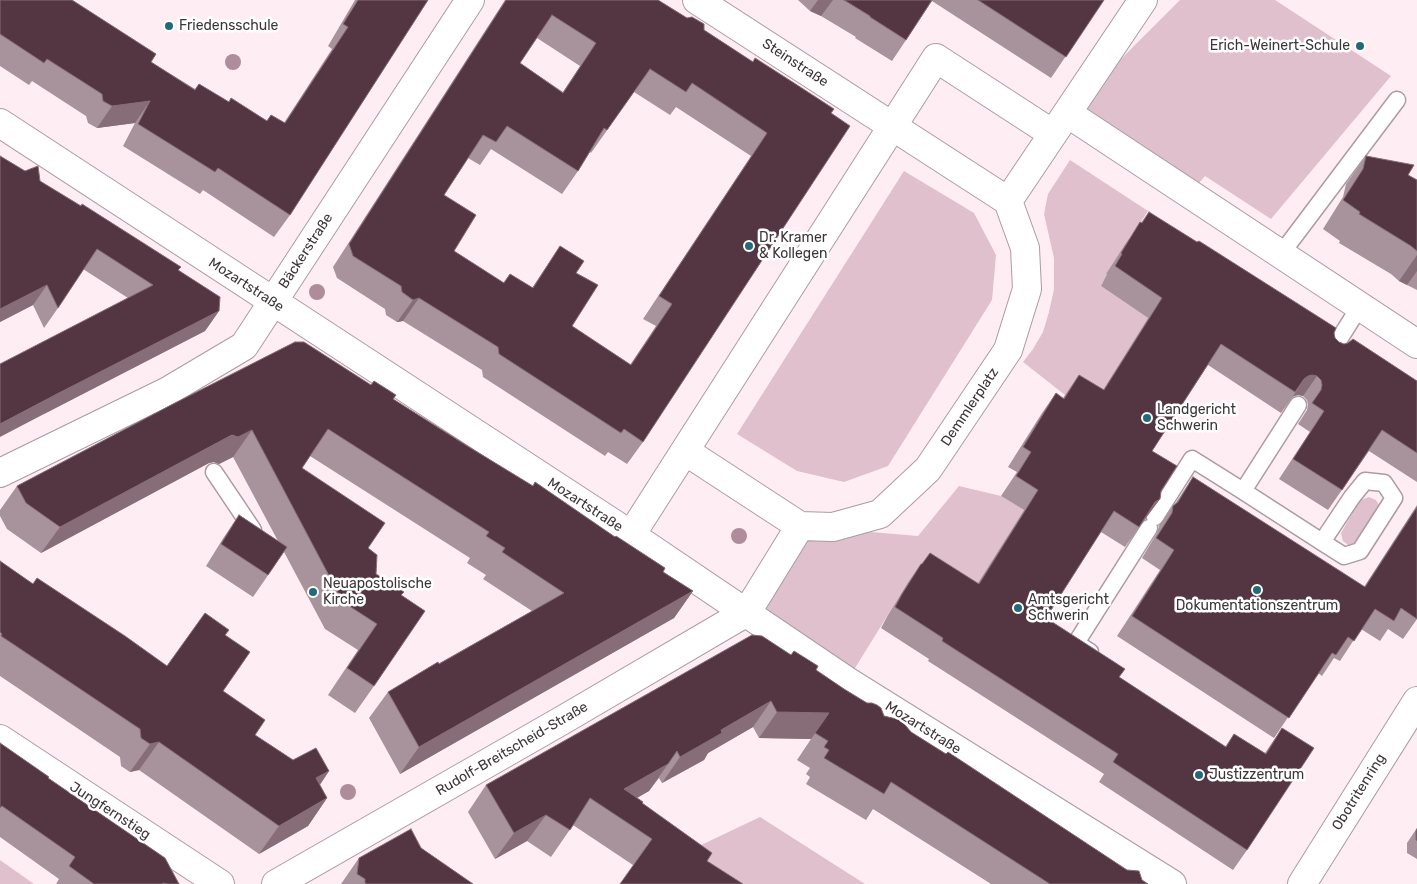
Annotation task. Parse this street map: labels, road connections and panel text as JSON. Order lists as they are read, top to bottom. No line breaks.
{"streets":{"street":["Steinstraße","Bäckerstraße","Mozartstraße","Demmlerplatz","Rudolf-Breitscheid-Straße","Obotritenring","Jungfernstieg"]},"crossings":[["Bäckerstraße","Mozartstraße"],["Mozartstraße","Rudolf-Breitscheid-Straße"]],"places":["Friedensschule","Erich-Weinert-Schule","Dr. Kramer & Kollegen","Landgericht Schwerin","Dokumentationszentrum","Neuapostolische Kirche","Amtsgericht Schwerin","Justizzentrum"]}
